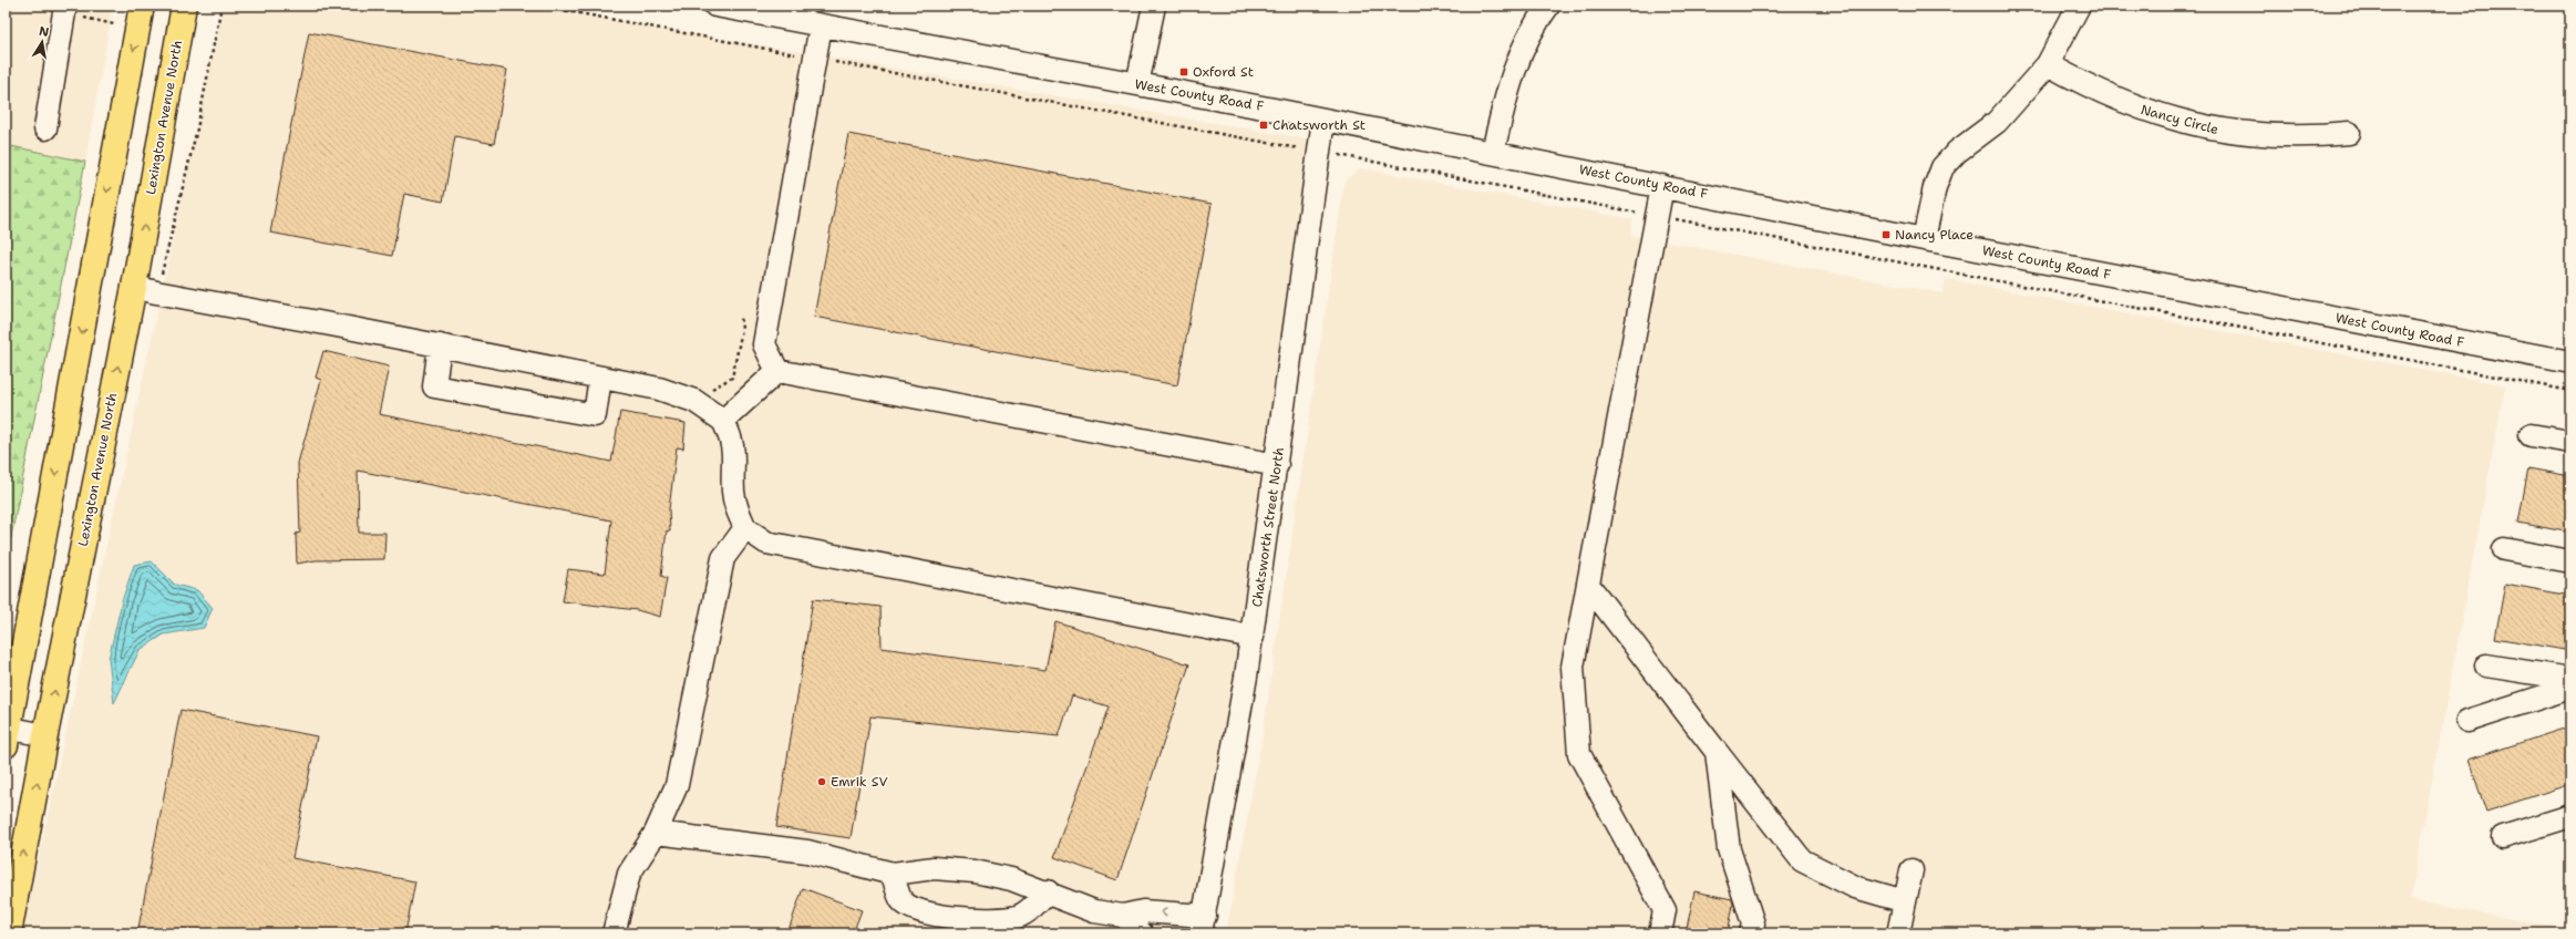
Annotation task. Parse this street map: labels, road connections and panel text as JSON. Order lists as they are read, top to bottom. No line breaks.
{"streets":{"main road":["Lexington Avenue North"],"street":["West County Road F","Nancy Circle","Chatsworth Street North"]},"crossings":[["West County Road F","Chatsworth Street North"]],"places":{"transit":["Oxford St","Chatsworth St","Nancy Place"],"other":["Emrik SV"]},"north":"top"}
